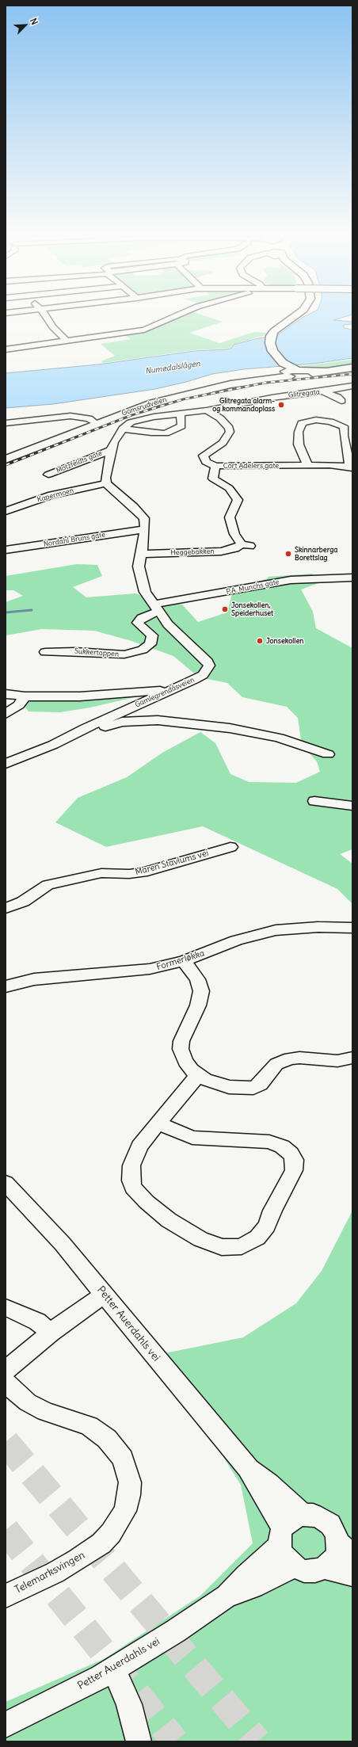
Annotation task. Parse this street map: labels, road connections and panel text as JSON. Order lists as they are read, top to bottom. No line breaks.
{"streets":{"main road":["Gomsrudveien"],"street":["Glitregata","Motzfeldts gate","Cort Adelers gate","Kapermoen","Nordahl Bruns gate","Heggebakken","P.A. Munchs gate","Sukkertoppen","Gamlegrendåsveien","Maren Stavlums vei","Formerløkka","Petter Auerdahls vei","Telemarksvingen"]},"crossings":[["Glitregata","Cort Adelers gate"],["Cort Adelers gate","Heggebakken"],["Kapermoen","Gamlegrendåsveien"],["Nordahl Bruns gate","Gamlegrendåsveien"],["Heggebakken","Gamlegrendåsveien"],["P.A. Munchs gate","Sukkertoppen"],["P.A. Munchs gate","Gamlegrendåsveien"],["Sukkertoppen","Gamlegrendåsveien"]],"water":["Numedalslågen"],"places":["Glitregata alarm- og kommandoplass","Skinnarberga Borettslag","Jonsekollen, Speiderhuset","Jonsekollen"],"north":"top right"}
